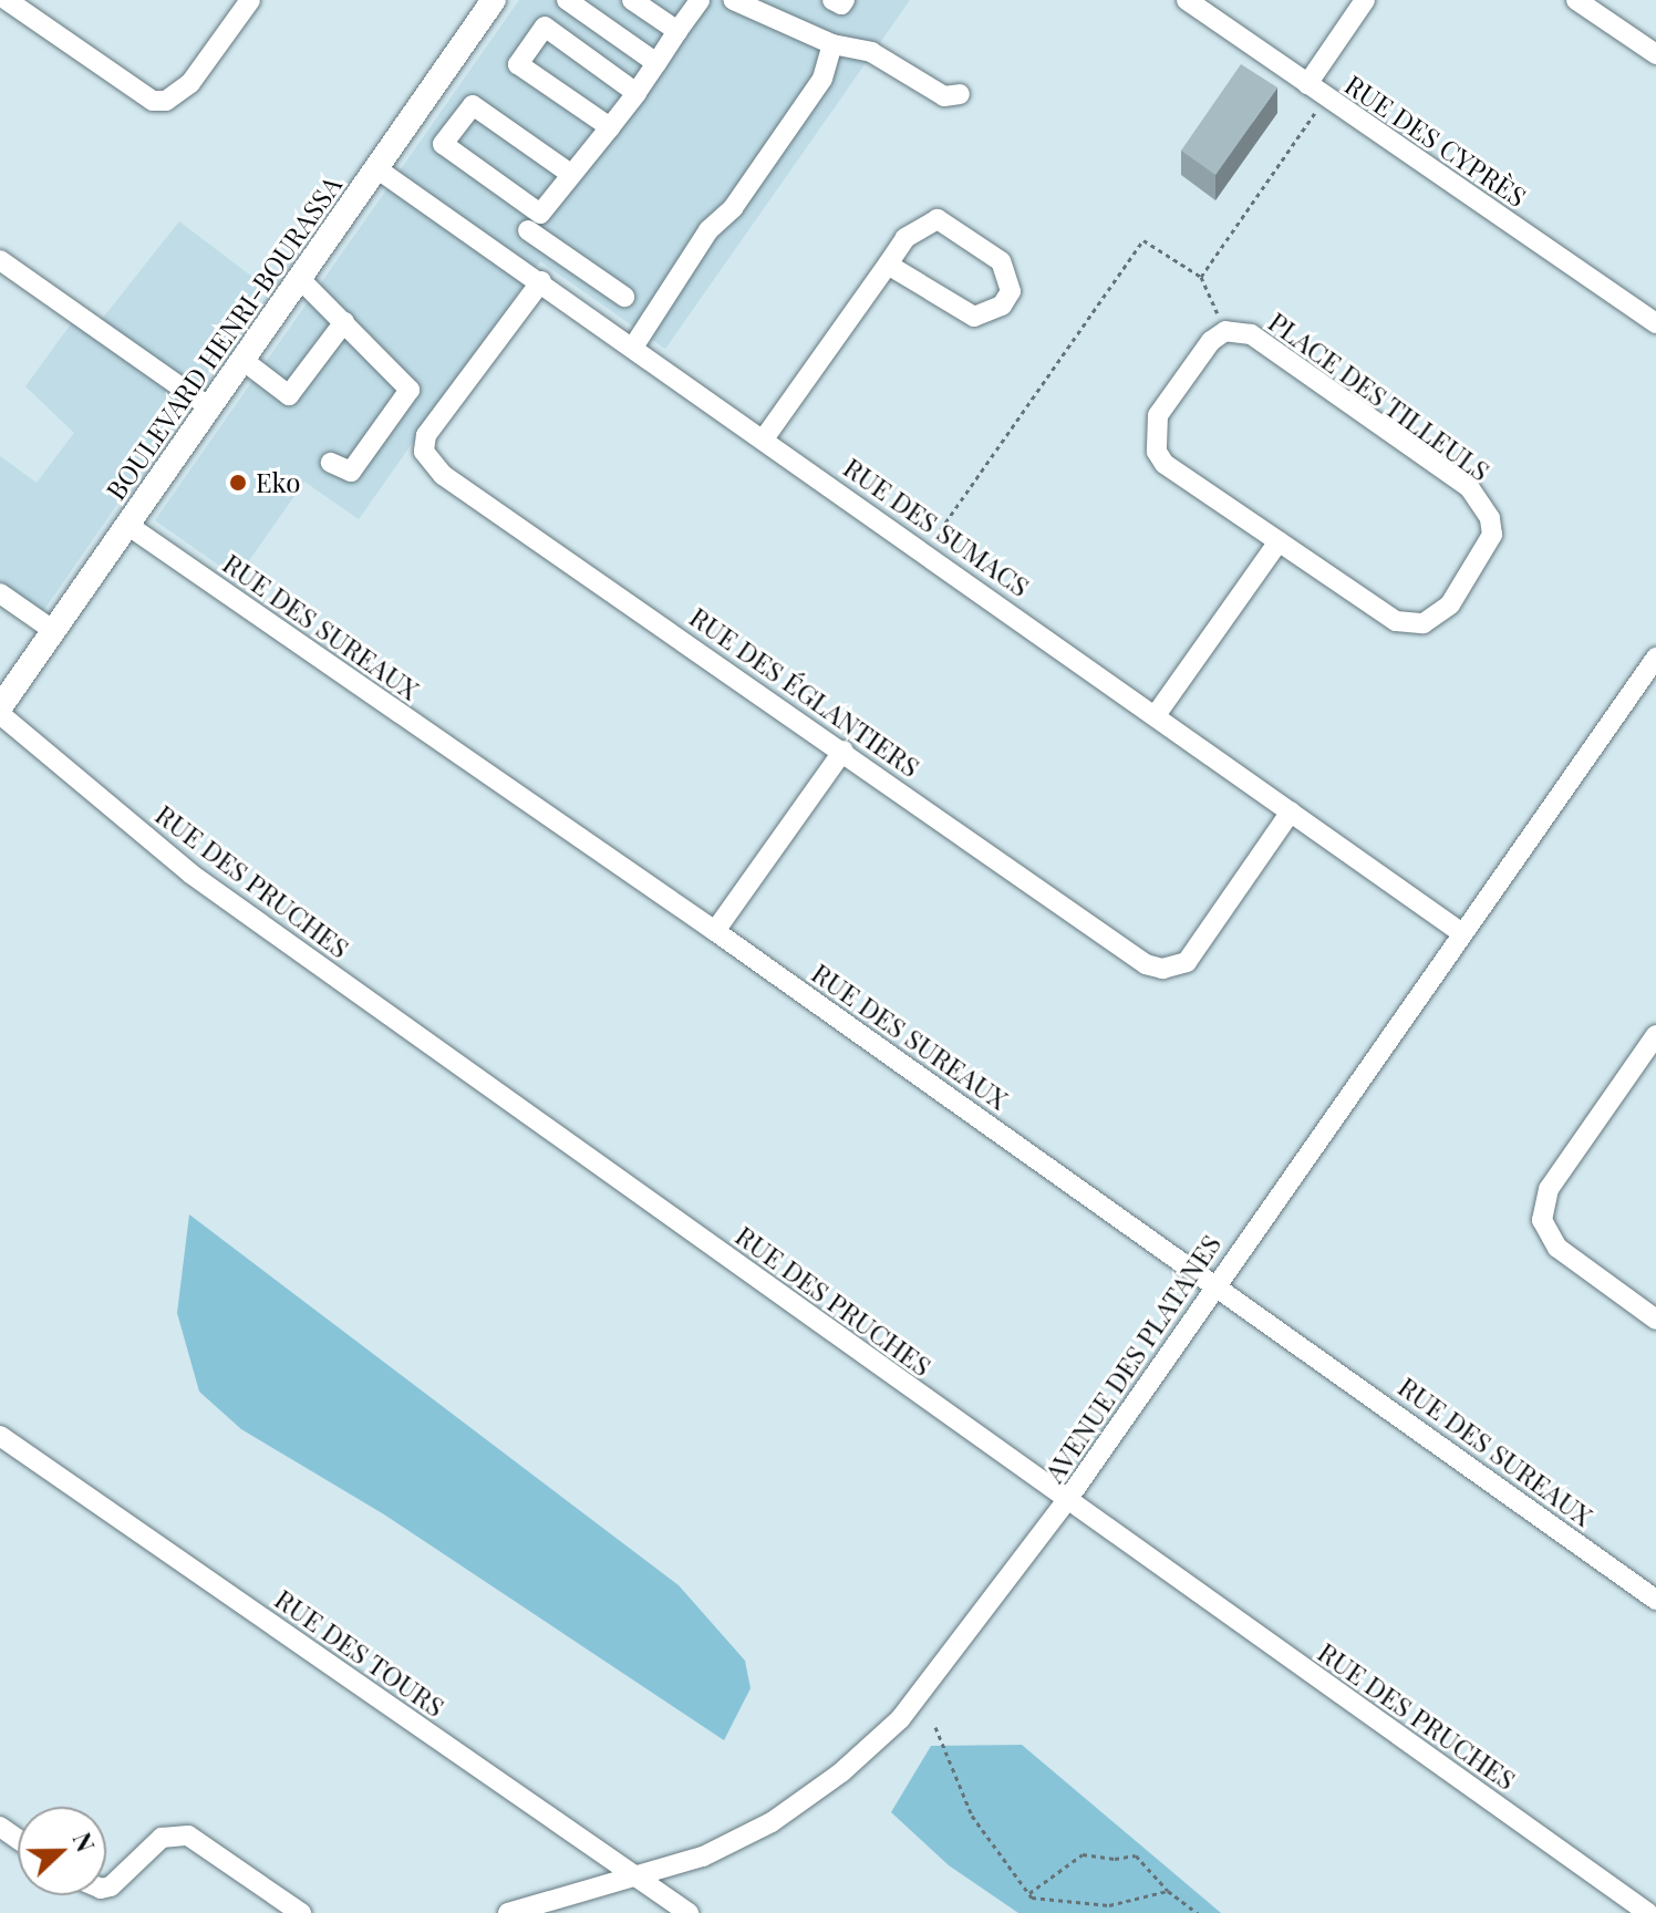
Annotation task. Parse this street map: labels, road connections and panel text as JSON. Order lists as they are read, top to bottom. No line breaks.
{"streets":{"main road":["BOULEVARD HENRI-BOURASSA"],"street":["RUE DES CYPRÈS","PLACE DES TILLEULS","RUE DES SUMACS","RUE DES SUREAUX","RUE DES ÉGLANTIERS","RUE DES PRUCHES","AVENUE DES PLATANES","RUE DES TOURS"]},"crossings":[["BOULEVARD HENRI-BOURASSA","RUE DES SUMACS"],["BOULEVARD HENRI-BOURASSA","RUE DES SUREAUX"],["BOULEVARD HENRI-BOURASSA","RUE DES PRUCHES"],["RUE DES SUMACS","RUE DES ÉGLANTIERS"],["RUE DES SUMACS","AVENUE DES PLATANES"],["RUE DES SUREAUX","AVENUE DES PLATANES"],["RUE DES PRUCHES","AVENUE DES PLATANES"],["AVENUE DES PLATANES","RUE DES TOURS"]],"places":["Eko"],"north":"right"}
